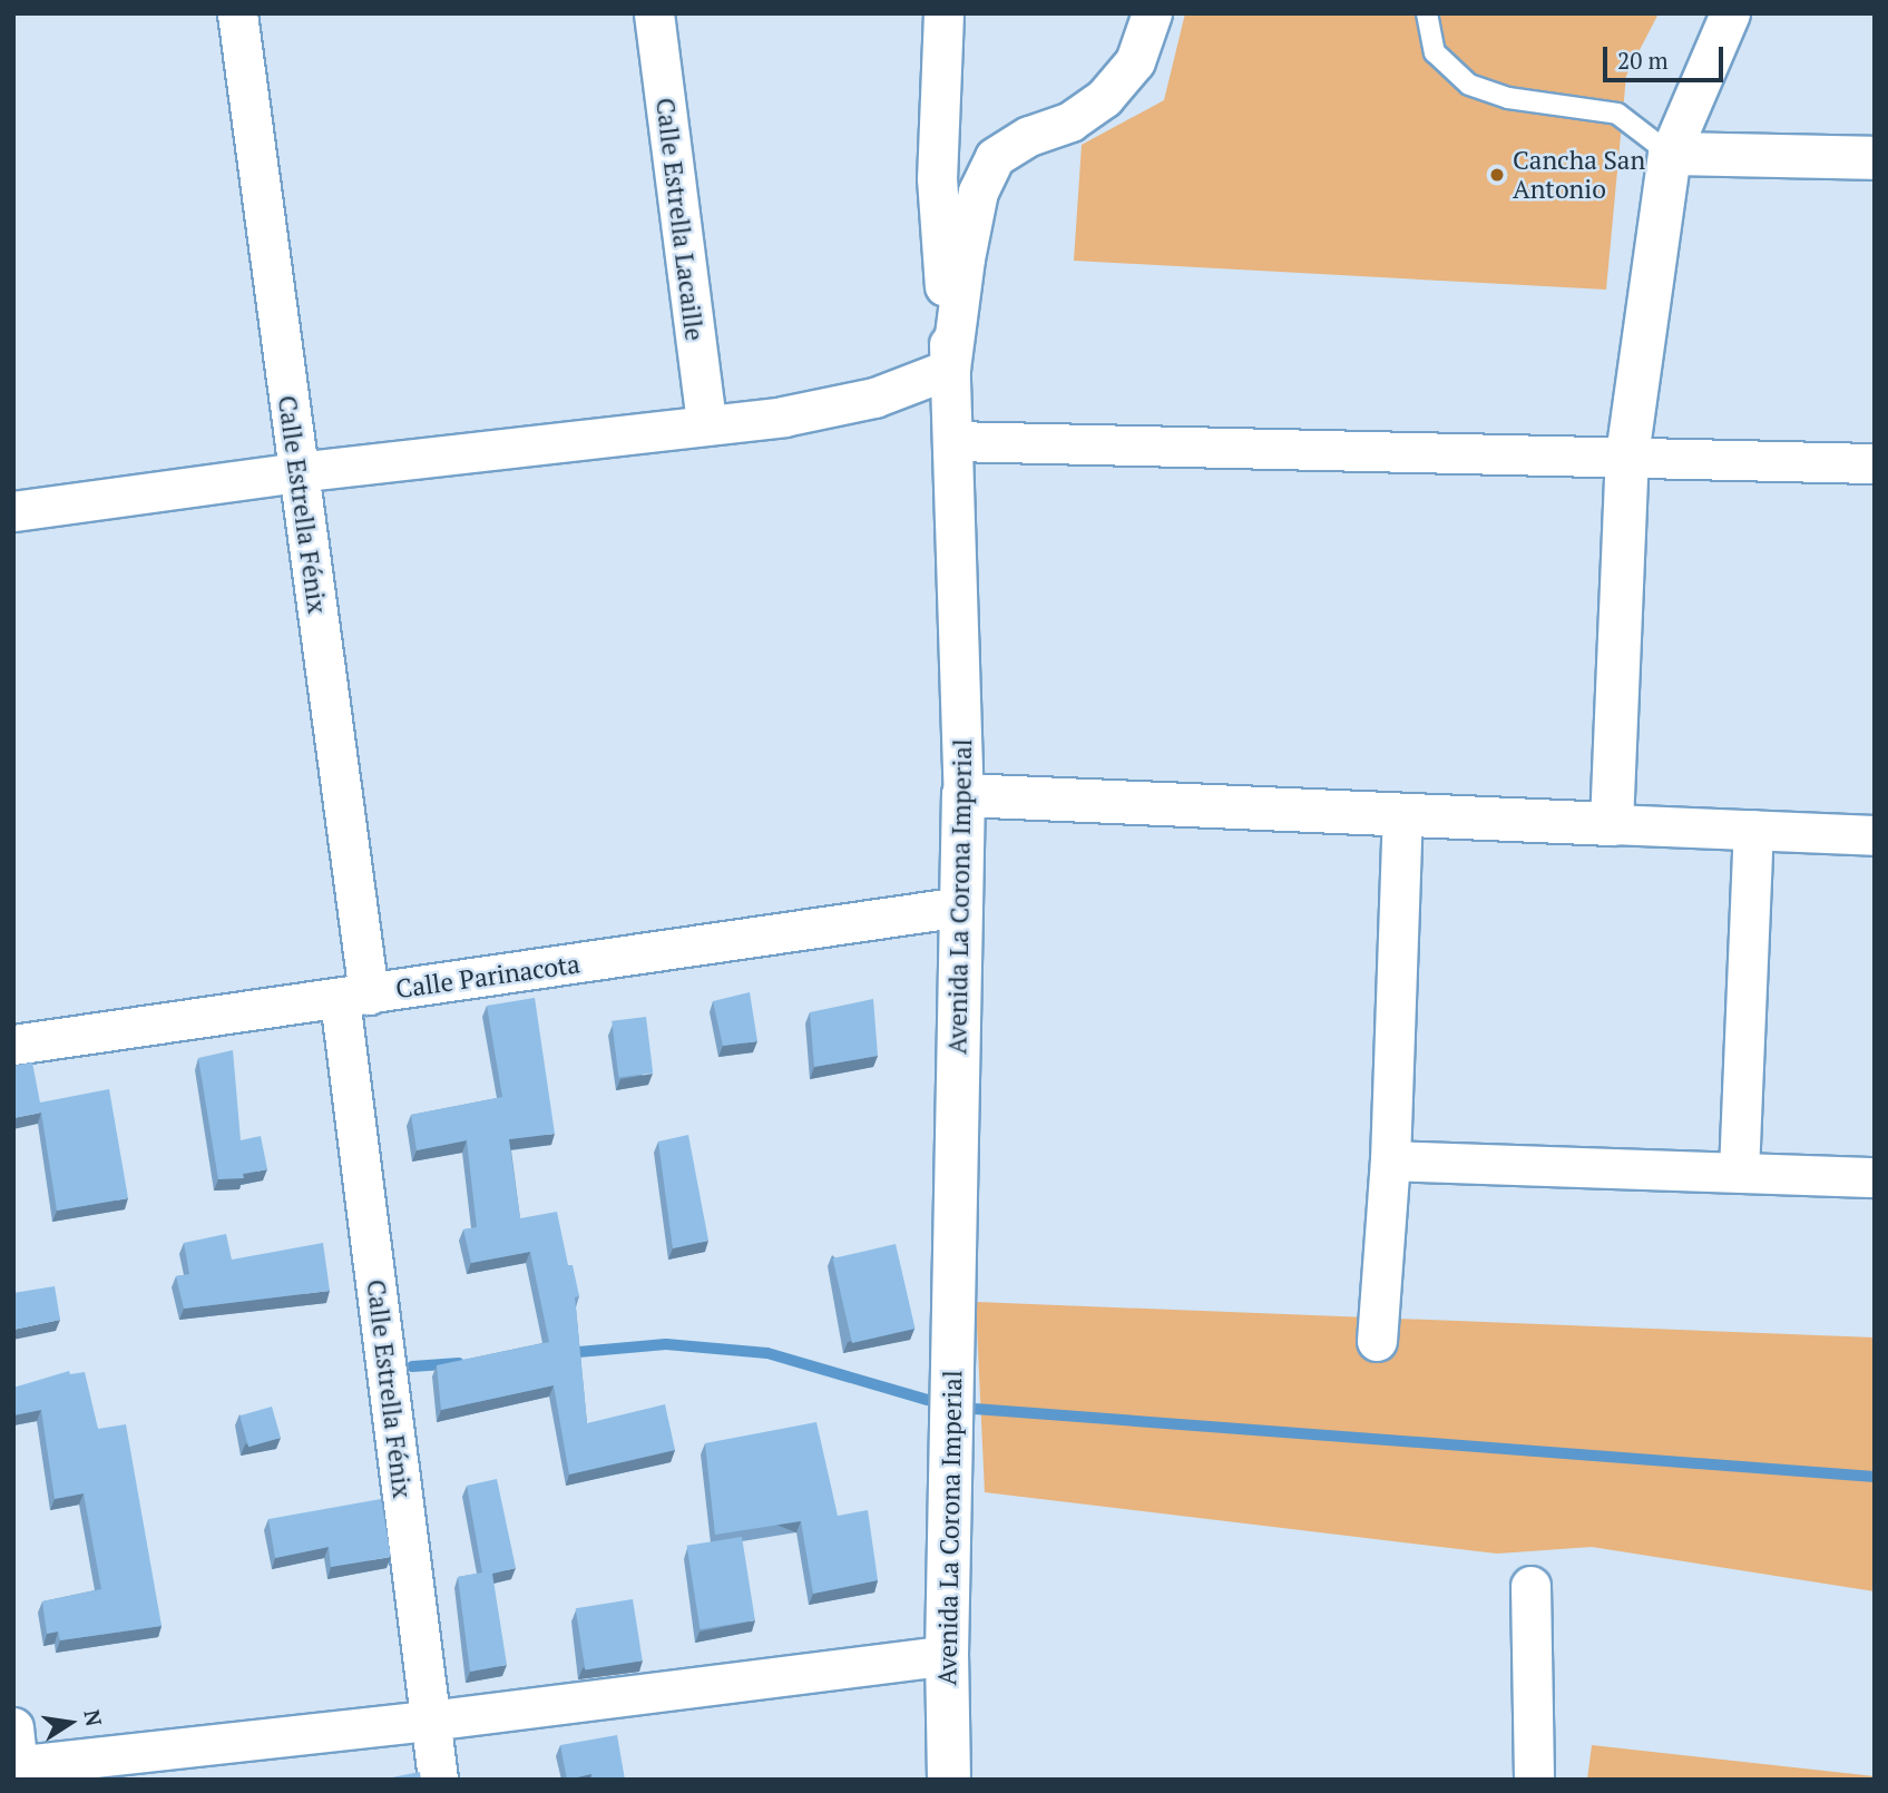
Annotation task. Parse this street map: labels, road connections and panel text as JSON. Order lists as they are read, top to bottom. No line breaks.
{"streets":{"street":["Calle Estrella Lacaille","Calle Estrella Fénix","Avenida La Corona Imperial","Calle Parinacota"]},"crossings":[["Calle Estrella Fénix","Calle Parinacota"],["Avenida La Corona Imperial","Calle Parinacota"]],"places":["Cancha San Antonio"],"scale_bar":"20 m","north":"right"}
